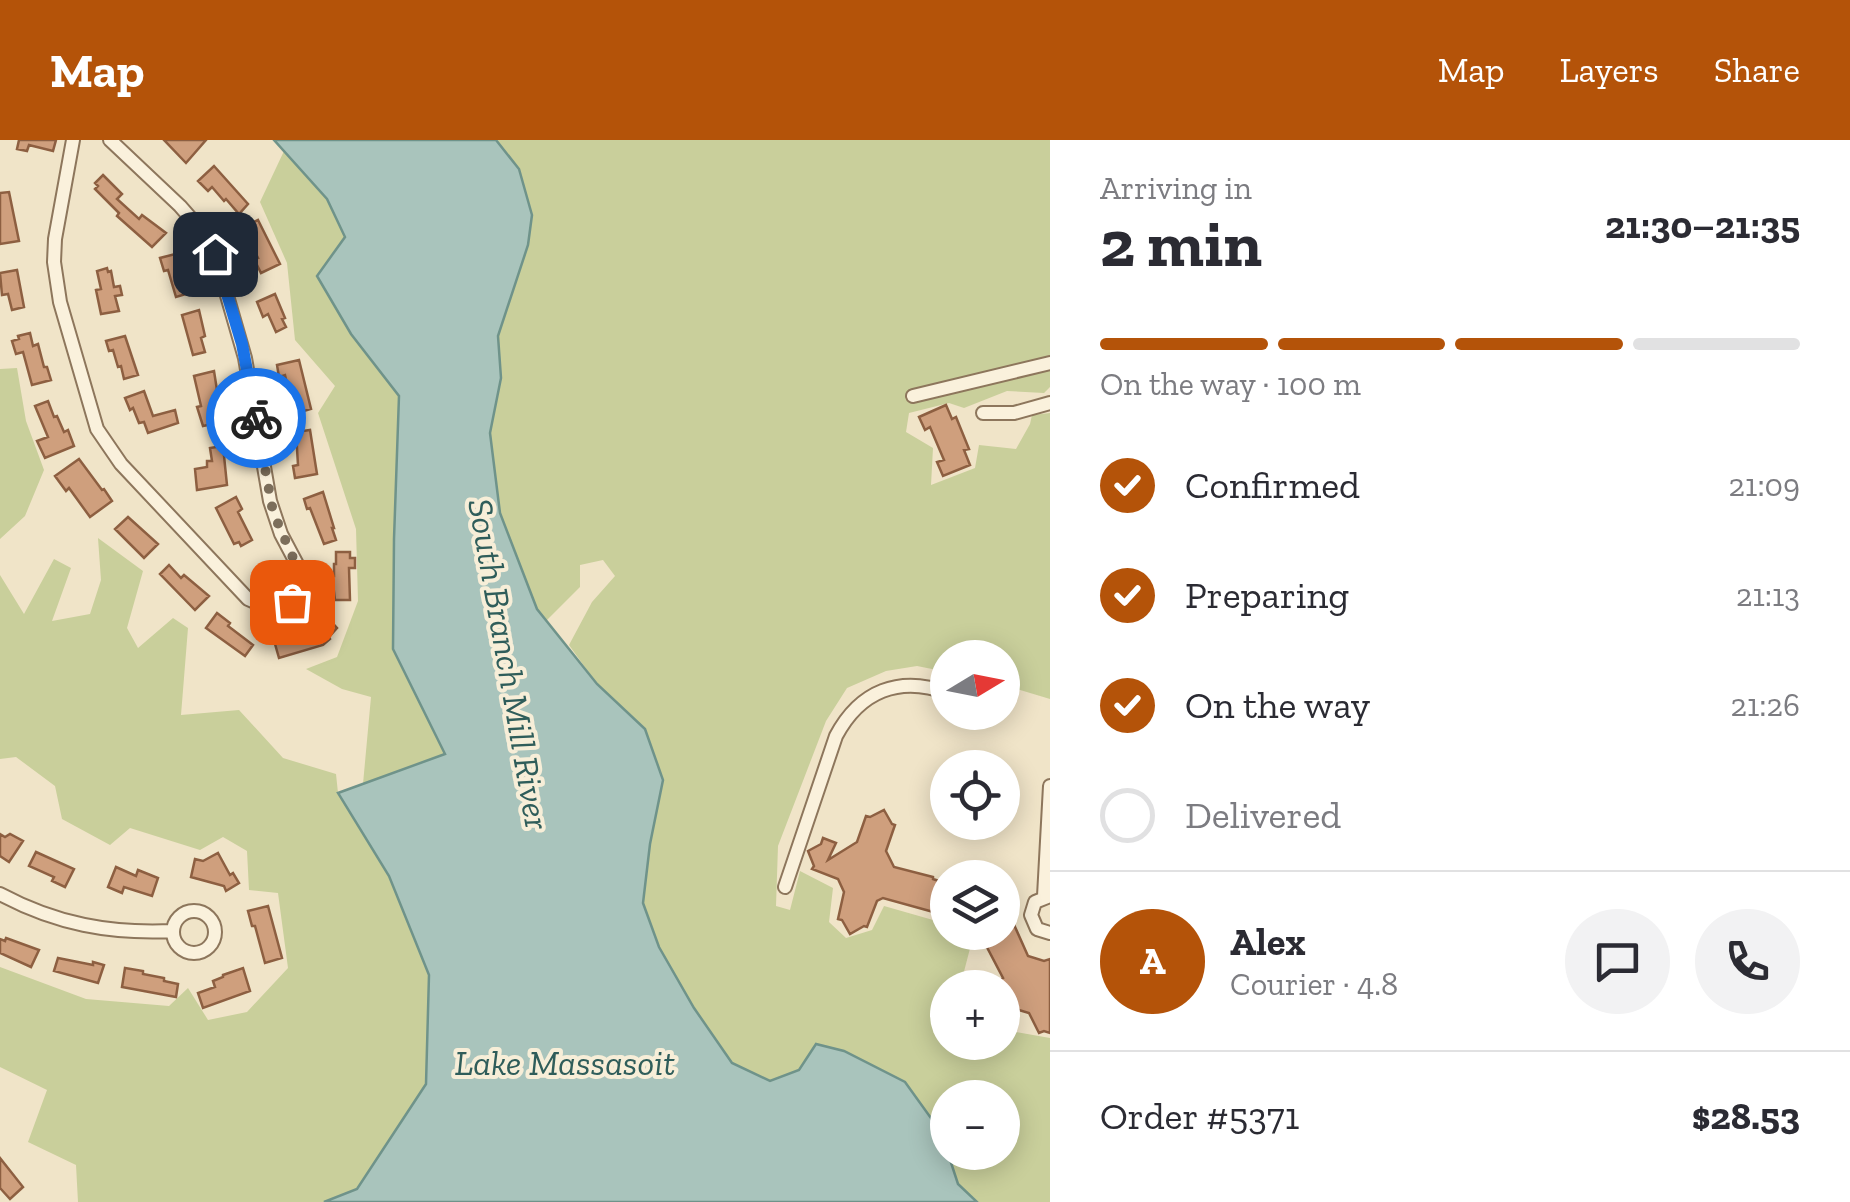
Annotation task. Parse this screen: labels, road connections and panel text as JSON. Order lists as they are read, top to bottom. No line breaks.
{"water":["South Branch Mill River","Lake Massasoit"],"north":"right","page":{"header":"Map","nav":["Map","Layers","Share"],"heading":["2 min","Arriving in","21:30–21:35"],"panel":["Alex","Courier · 4.8","Order #5371","$28.53"],"bar":"On the way · 100 m","list":[["Confirmed","21:09"],["Preparing","21:13"],["On the way","21:26"],"Delivered"],"map_buttons":["+","−"],"round":"A"}}
